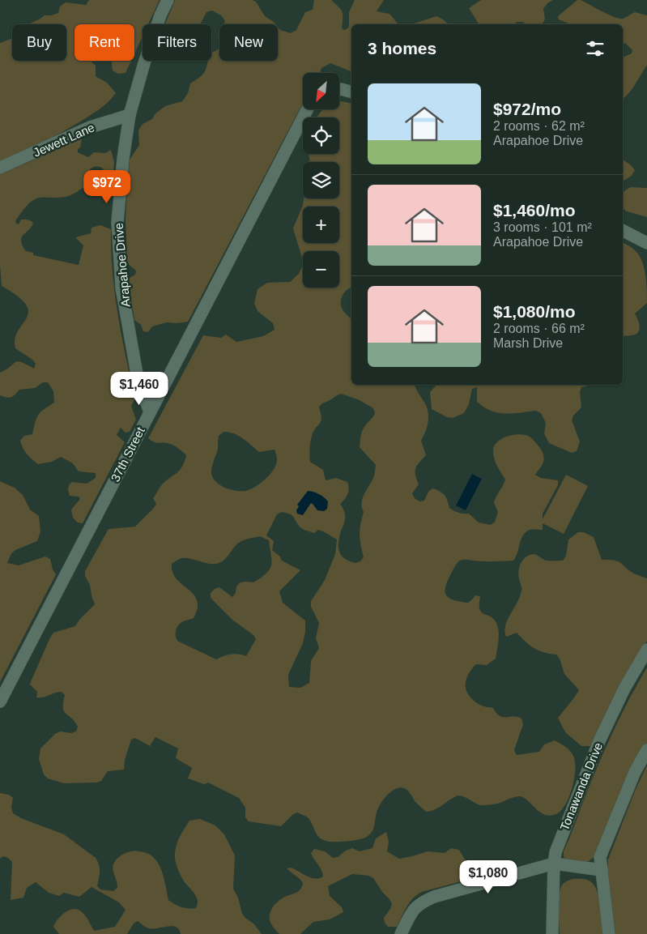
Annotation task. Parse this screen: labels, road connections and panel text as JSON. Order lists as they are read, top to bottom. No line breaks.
{"streets":{"street":["Jewett Lane","Arapahoe Drive","37th Street","Tonawanda Drive"]},"crossings":[["Jewett Lane","Arapahoe Drive"],["Arapahoe Drive","37th Street"]],"north":"bottom left","page":{"chip":["Buy","Rent","Filters","New"],"heading":"3 homes","map_buttons":["+","−"],"list":[{"name":"$972/mo","note":"2 rooms · 62 m² · Arapahoe Drive"},{"name":"$1,460/mo","note":"3 rooms · 101 m² · Arapahoe Drive"},{"name":"$1,080/mo","note":"2 rooms · 66 m² · Marsh Drive"}],"price":["$972","$1,460","$1,080"]}}
